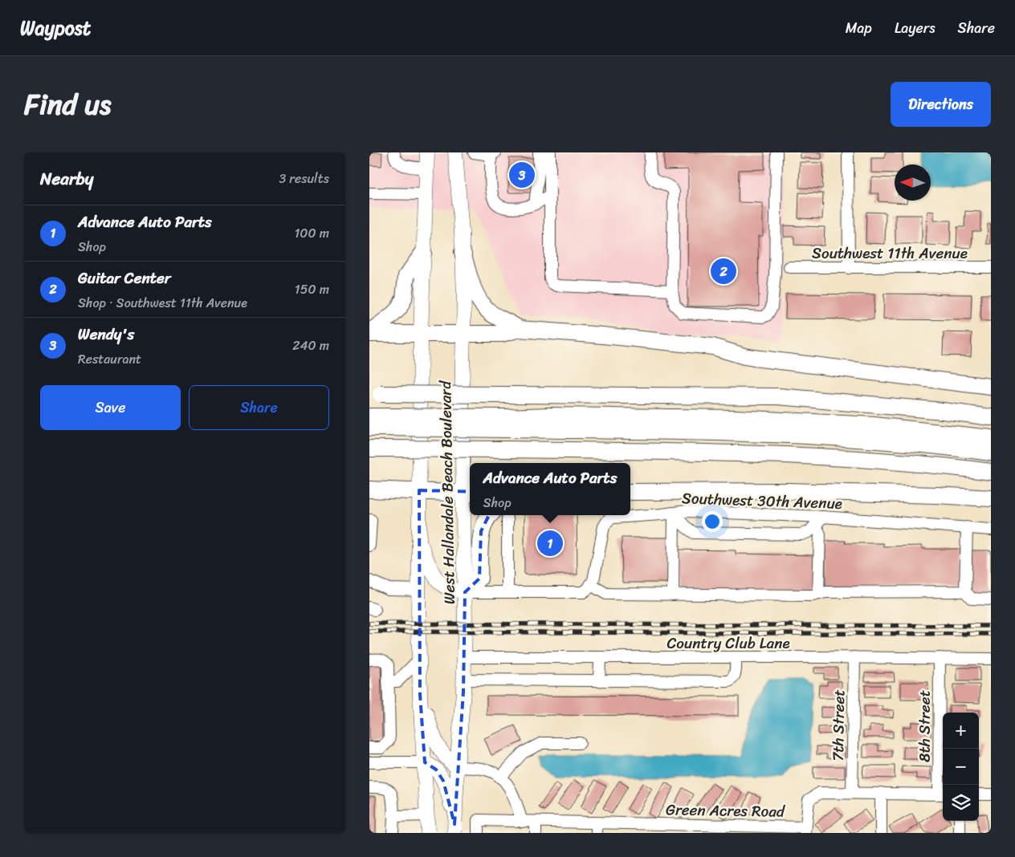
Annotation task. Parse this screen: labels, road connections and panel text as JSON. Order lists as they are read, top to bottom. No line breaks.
{"streets":{"main road":["West Hallandale Beach Boulevard"],"street":["Southwest 11th Avenue","Southwest 30th Avenue","Country Club Lane","7th Street","8th Street","Green Acres Road"]},"crossings":[["West Hallandale Beach Boulevard","Country Club Lane"],["Country Club Lane","7th Street"],["Country Club Lane","8th Street"],["7th Street","Green Acres Road"],["8th Street","Green Acres Road"]],"north":"left","page":{"header":"Waypost","nav":["Map","Layers","Share"],"title":"Find us","buttons":["Directions",["Save","Share"]],"heading":["Nearby","3 results"],"pins":["3","2","1"],"list":[{"mark":"1","name":"Advance Auto Parts","note":"Shop","value":"100 m"},{"mark":"2","name":"Guitar Center","note":"Shop · Southwest 11th Avenue","value":"150 m"},{"mark":"3","name":"Wendy's","note":"Restaurant","value":"240 m"}],"popup":["Advance Auto Parts","Shop"],"map_buttons":["+","−"]}}
